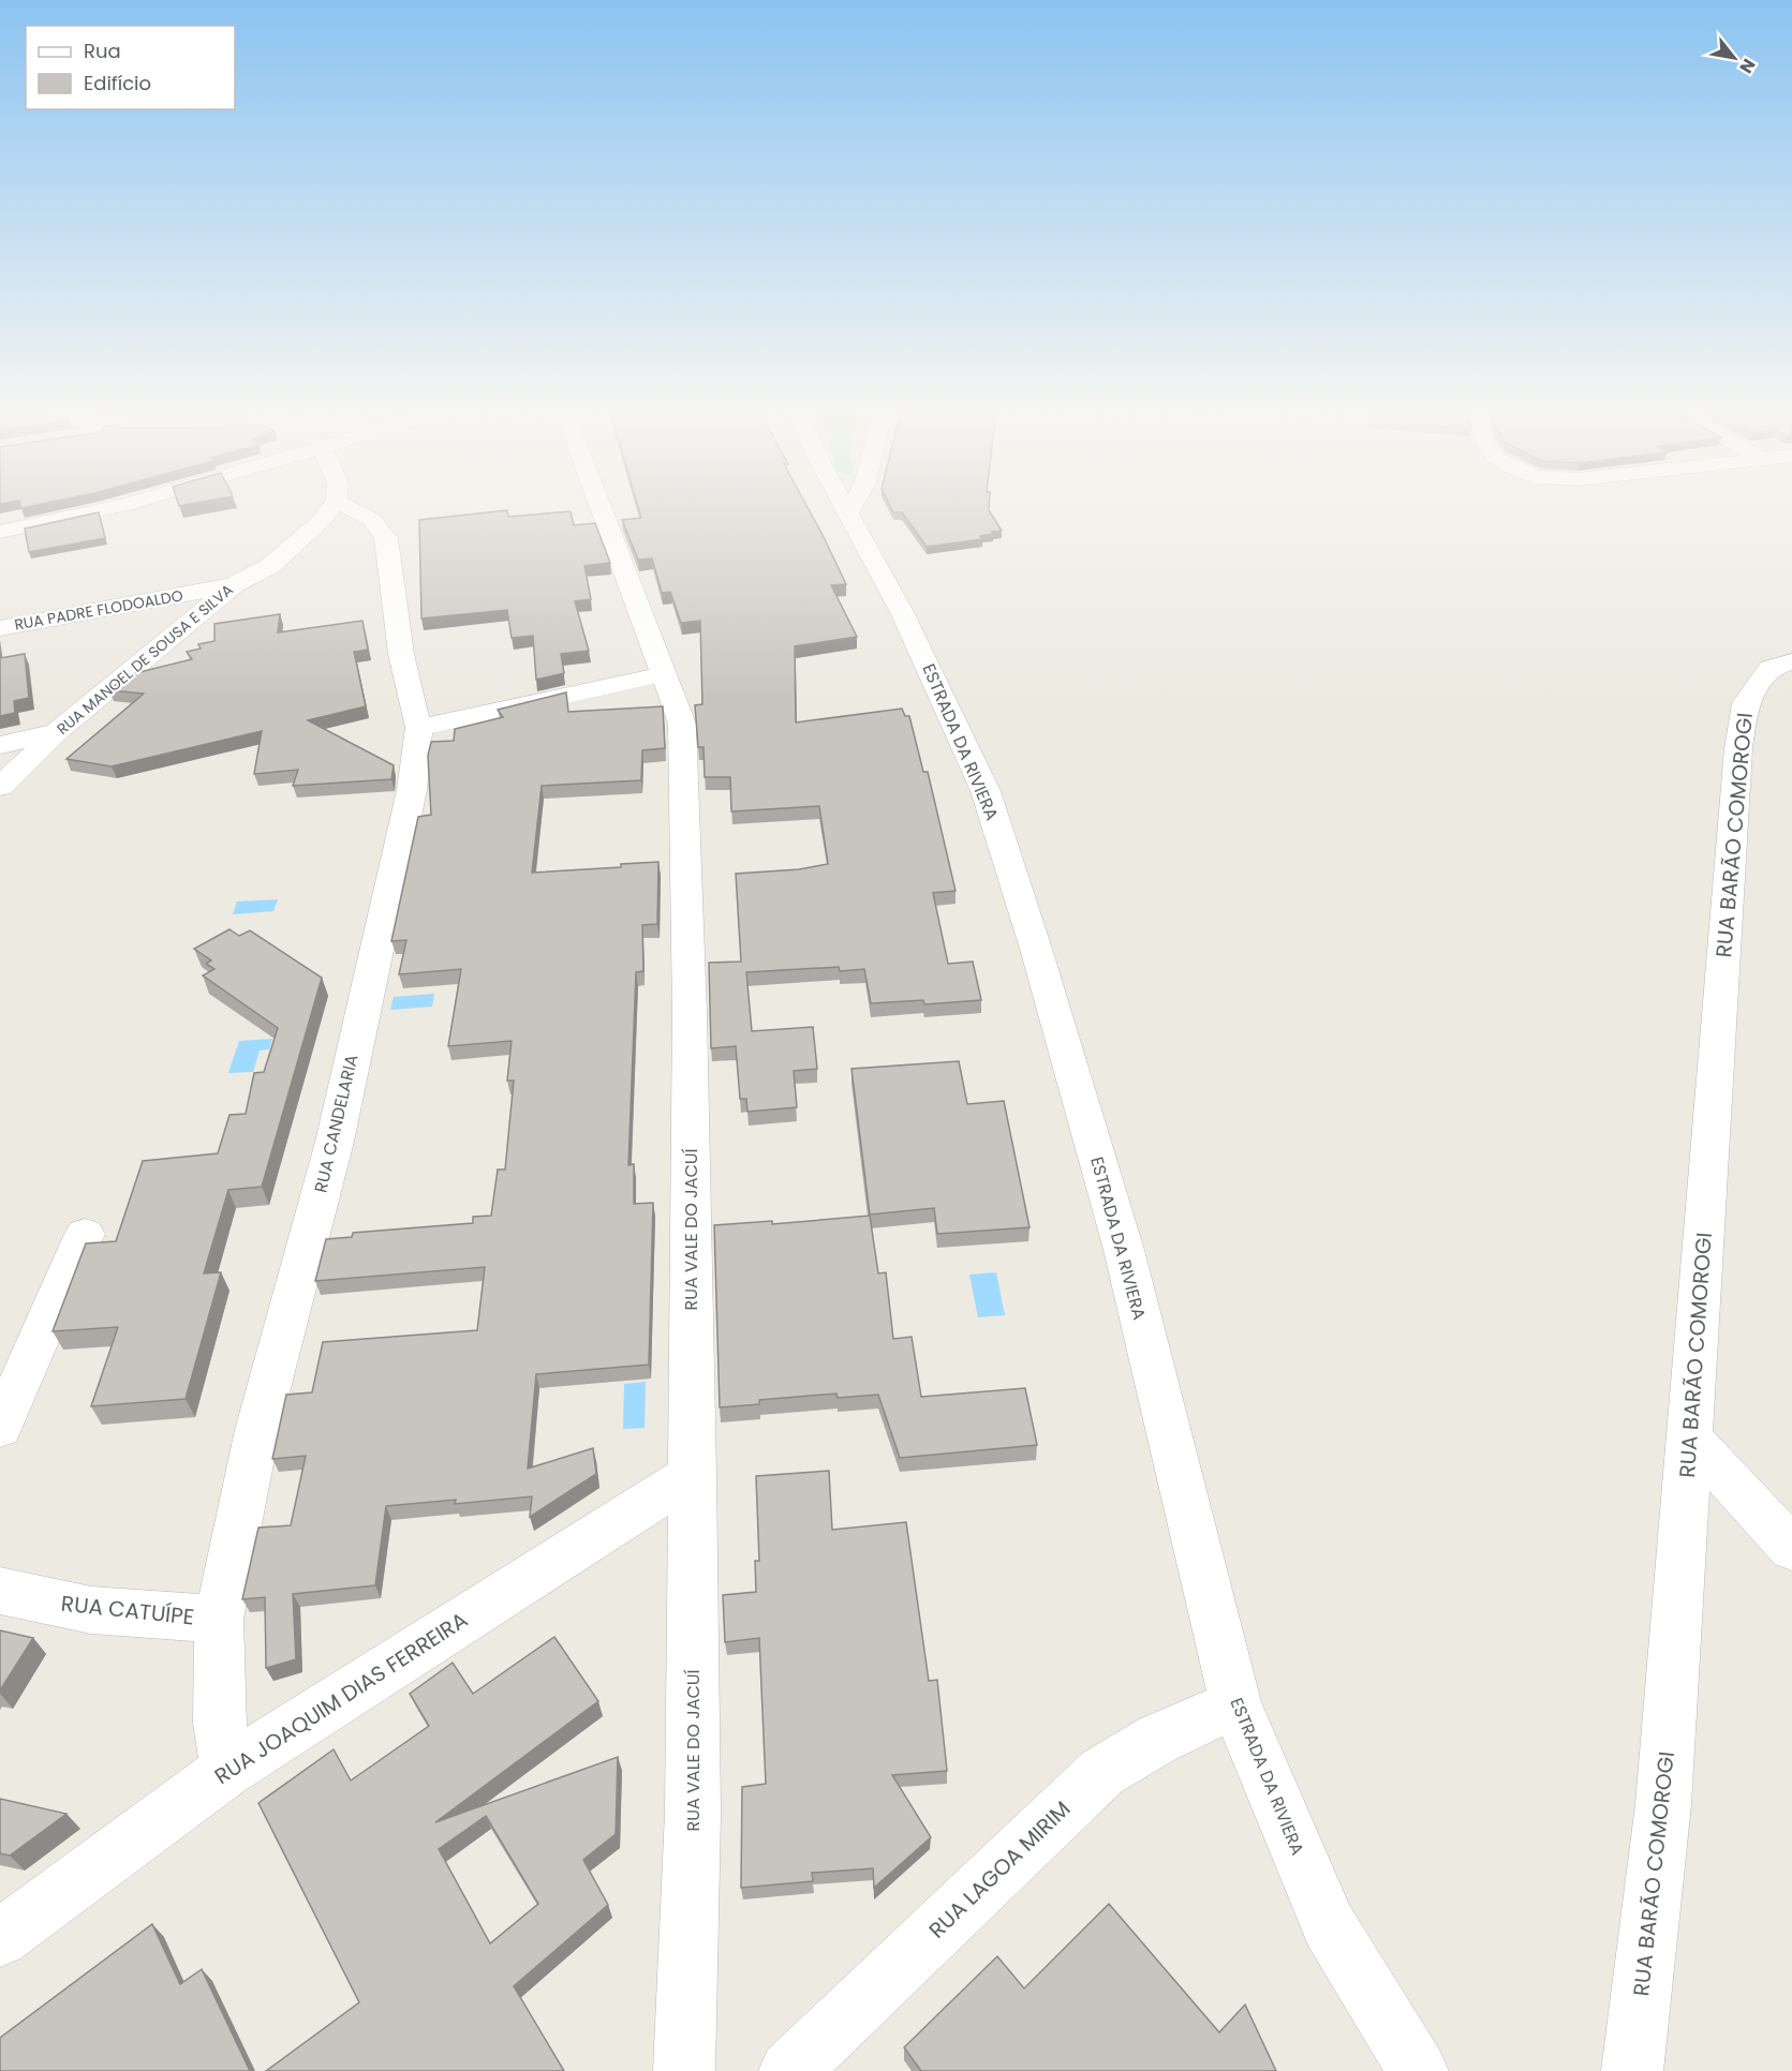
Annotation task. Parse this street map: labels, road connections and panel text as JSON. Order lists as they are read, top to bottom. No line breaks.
{"streets":{"street":["RUA PADRE FLODOALDO","RUA MANOEL DE SOUSA E SILVA","ESTRADA DA RIVIERA","RUA BARÃO COMOROGI","RUA CANDELARIA","RUA VALE DO JACUÍ","RUA CATUÍPE","RUA JOAQUIM DIAS FERREIRA","RUA LAGOA MIRIM"]},"crossings":[["RUA PADRE FLODOALDO","RUA MANOEL DE SOUSA E SILVA"],["ESTRADA DA RIVIERA","RUA LAGOA MIRIM"],["RUA CANDELARIA","RUA CATUÍPE"],["RUA CANDELARIA","RUA JOAQUIM DIAS FERREIRA"],["RUA VALE DO JACUÍ","RUA JOAQUIM DIAS FERREIRA"]],"legend":["Rua","Edifício"],"north":"bottom right"}
